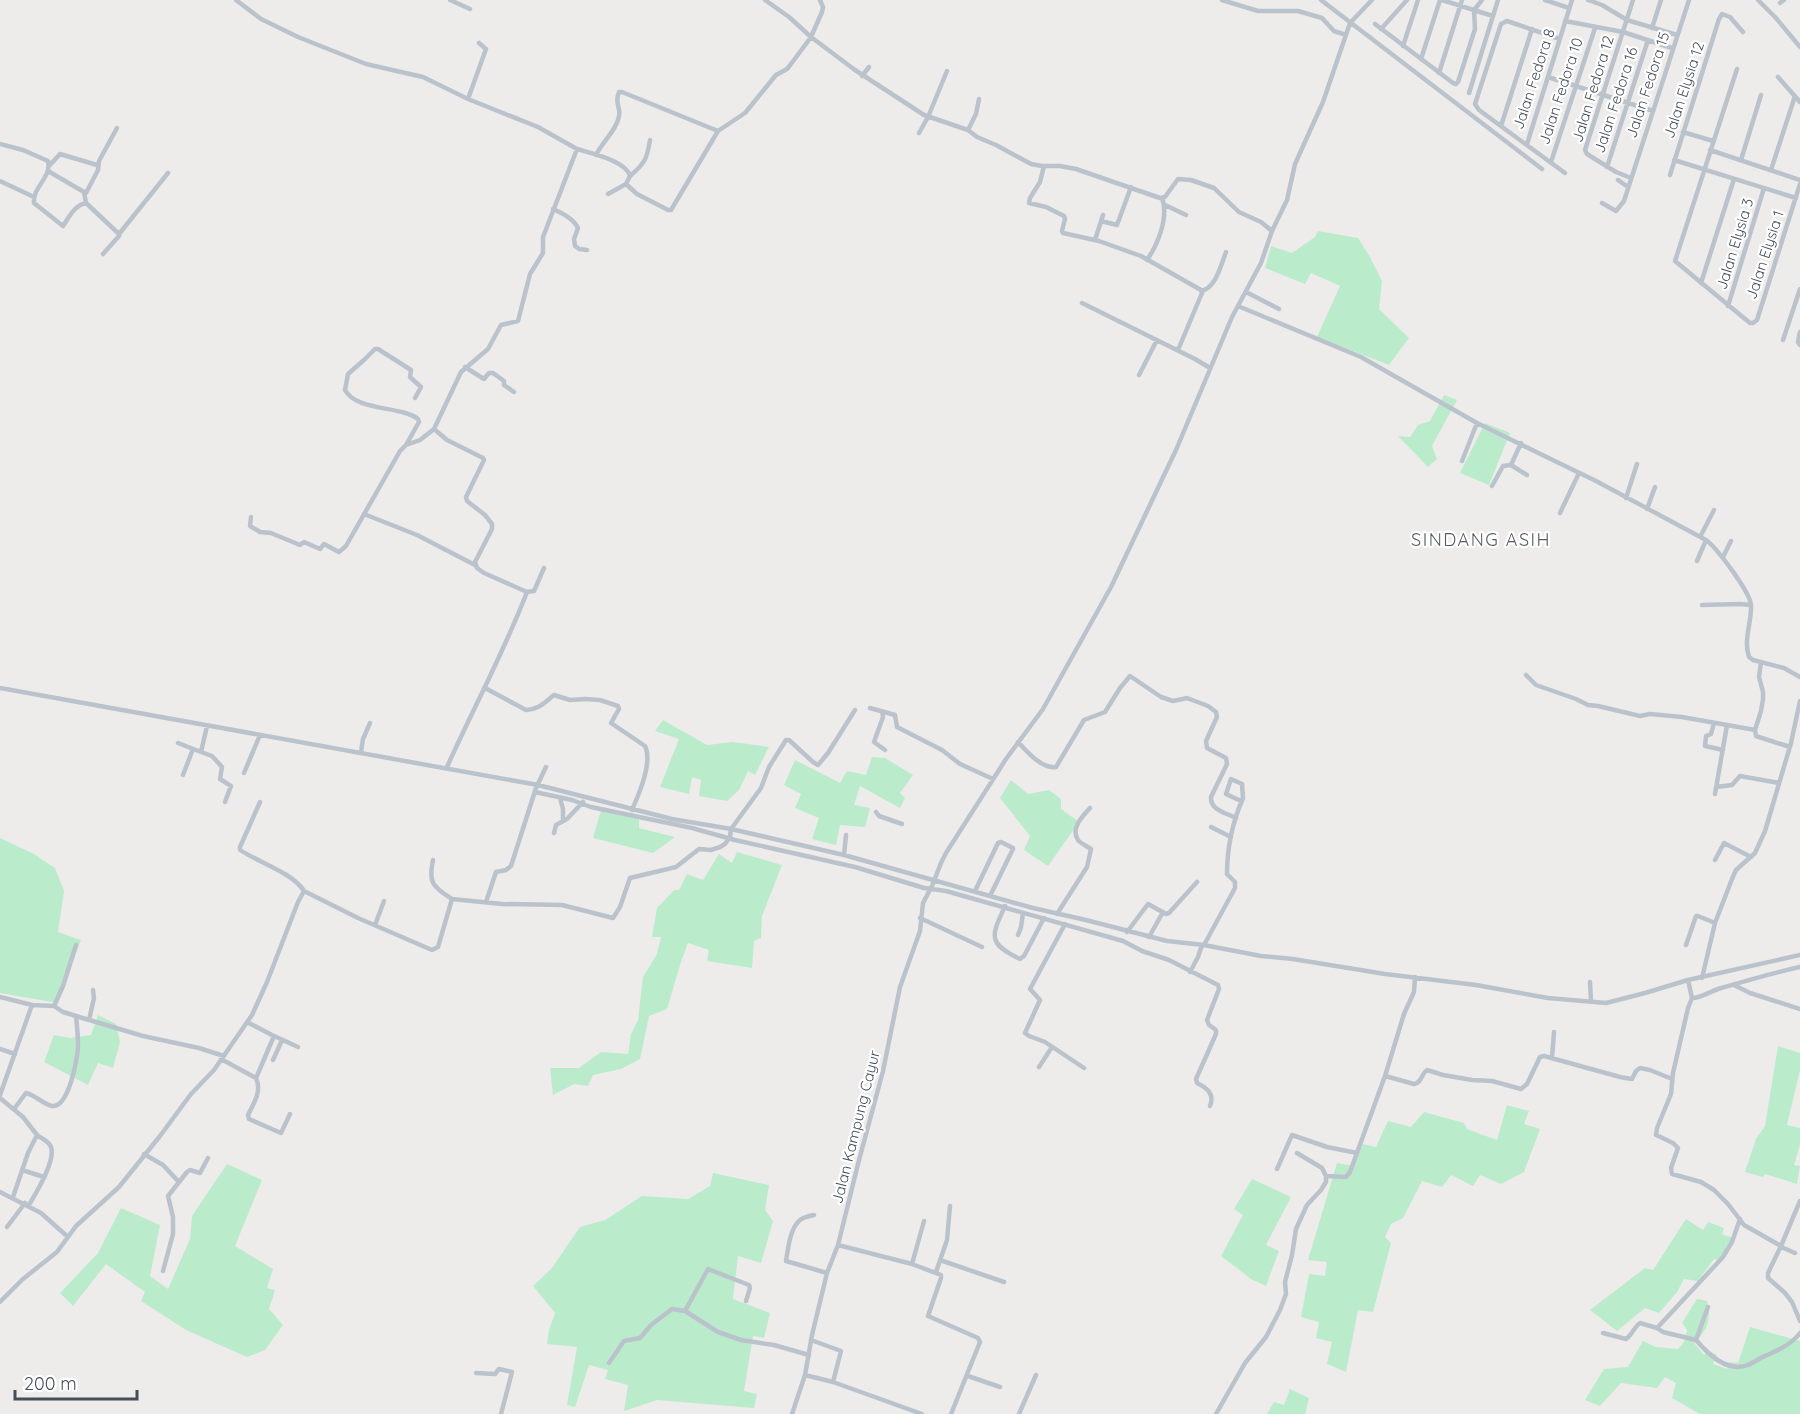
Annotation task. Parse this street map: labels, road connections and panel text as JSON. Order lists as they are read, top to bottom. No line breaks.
{"streets":{"street":["Jalan Fedora 8","Jalan Fedora 15","Jalan Fedora 12","Jalan Elysia 12","Jalan Fedora 10","Jalan Fedora 16","Jalan Elysia 3","Jalan Elysia 1","Jalan Kampung Cayur"]},"crossings":[["Jalan Fedora 12","Jalan Fedora 16"],["Jalan Elysia 3","Jalan Elysia 1"]],"districts":["SINDANG ASIH"],"scale_bar":"200 m"}
